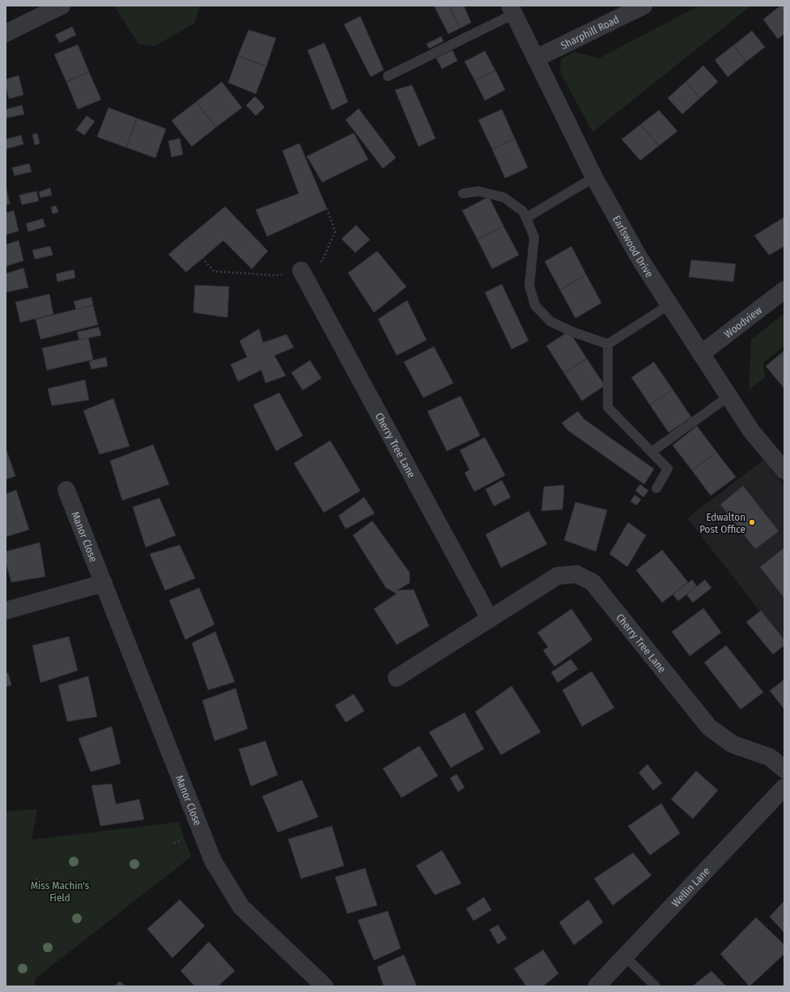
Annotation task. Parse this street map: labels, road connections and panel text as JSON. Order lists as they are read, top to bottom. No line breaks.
{"streets":{"street":["Sharphill Road","Earlswood Drive","Woodview","Cherry Tree Lane","Manor Close","Wellin Lane"]},"crossings":[["Sharphill Road","Earlswood Drive"],["Earlswood Drive","Woodview"]],"parks":["Miss Machin's Field"],"places":["Edwalton Post Office"]}
